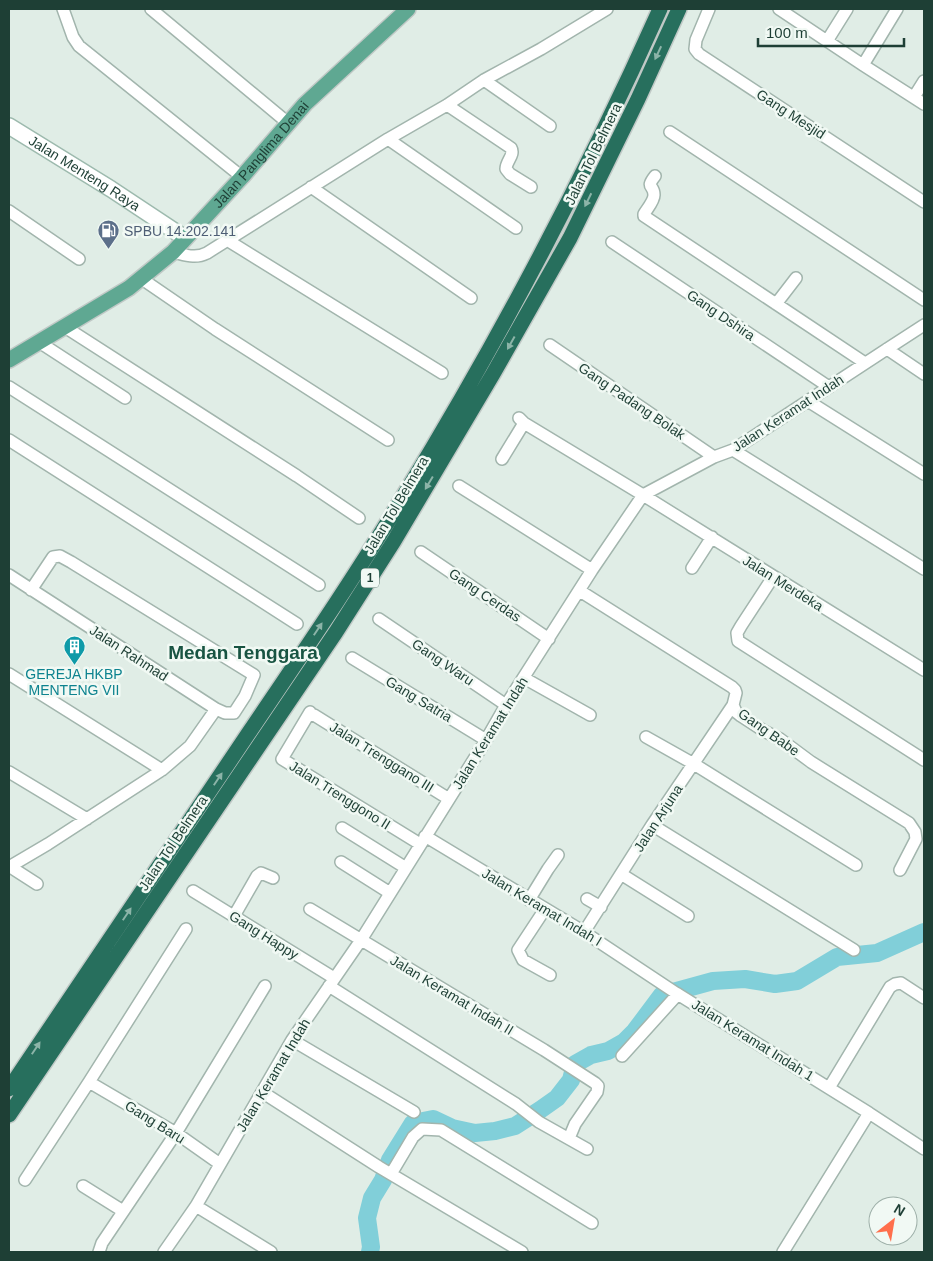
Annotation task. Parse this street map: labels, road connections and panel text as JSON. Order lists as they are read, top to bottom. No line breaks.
{"streets":{"highway":["Jalan Tol Belmera","1"],"main road":["Jalan Panglima Denai"],"street":["Gang Mesjid","Jalan Menteng Raya","Gang Dshira","Gang Padang Bolak","Jalan Keramat Indah","Jalan Merdeka","Gang Cerdas","Jalan Rahmad","Gang Waru","Gang Satria","Gang Babe","Jalan Trenggano III","Jalan Trenggono II","Jalan Arjuna","Jalan Keramat Indah I","Gang Happy","Jalan Keramat Indah II","Jalan Keramat Indah 1","Gang Baru"]},"crossings":[["Jalan Panglima Denai","Jalan Menteng Raya"],["Gang Dshira","Jalan Keramat Indah"],["Gang Padang Bolak","Jalan Keramat Indah"],["Jalan Keramat Indah","Jalan Merdeka"],["Jalan Keramat Indah","Gang Cerdas"],["Jalan Keramat Indah","Gang Waru"],["Jalan Keramat Indah","Gang Satria"],["Jalan Keramat Indah","Gang Babe"],["Jalan Keramat Indah","Jalan Trenggano III"],["Jalan Keramat Indah","Jalan Trenggono II"],["Jalan Keramat Indah","Jalan Keramat Indah I"],["Jalan Keramat Indah","Gang Happy"],["Jalan Keramat Indah","Jalan Keramat Indah II"],["Jalan Keramat Indah","Gang Baru"],["Gang Babe","Jalan Arjuna"],["Jalan Trenggano III","Jalan Trenggono II"],["Jalan Trenggono II","Jalan Keramat Indah I"],["Jalan Arjuna","Jalan Keramat Indah I"],["Jalan Keramat Indah I","Jalan Keramat Indah 1"],["Gang Happy","Jalan Keramat Indah II"]],"districts":["Medan Tenggara"],"places":{"fuel station":["SPBU 14.202.141"],"building":["GEREJA HKBP MENTENG VII"]},"scale_bar":"100 m","north":"top right"}
